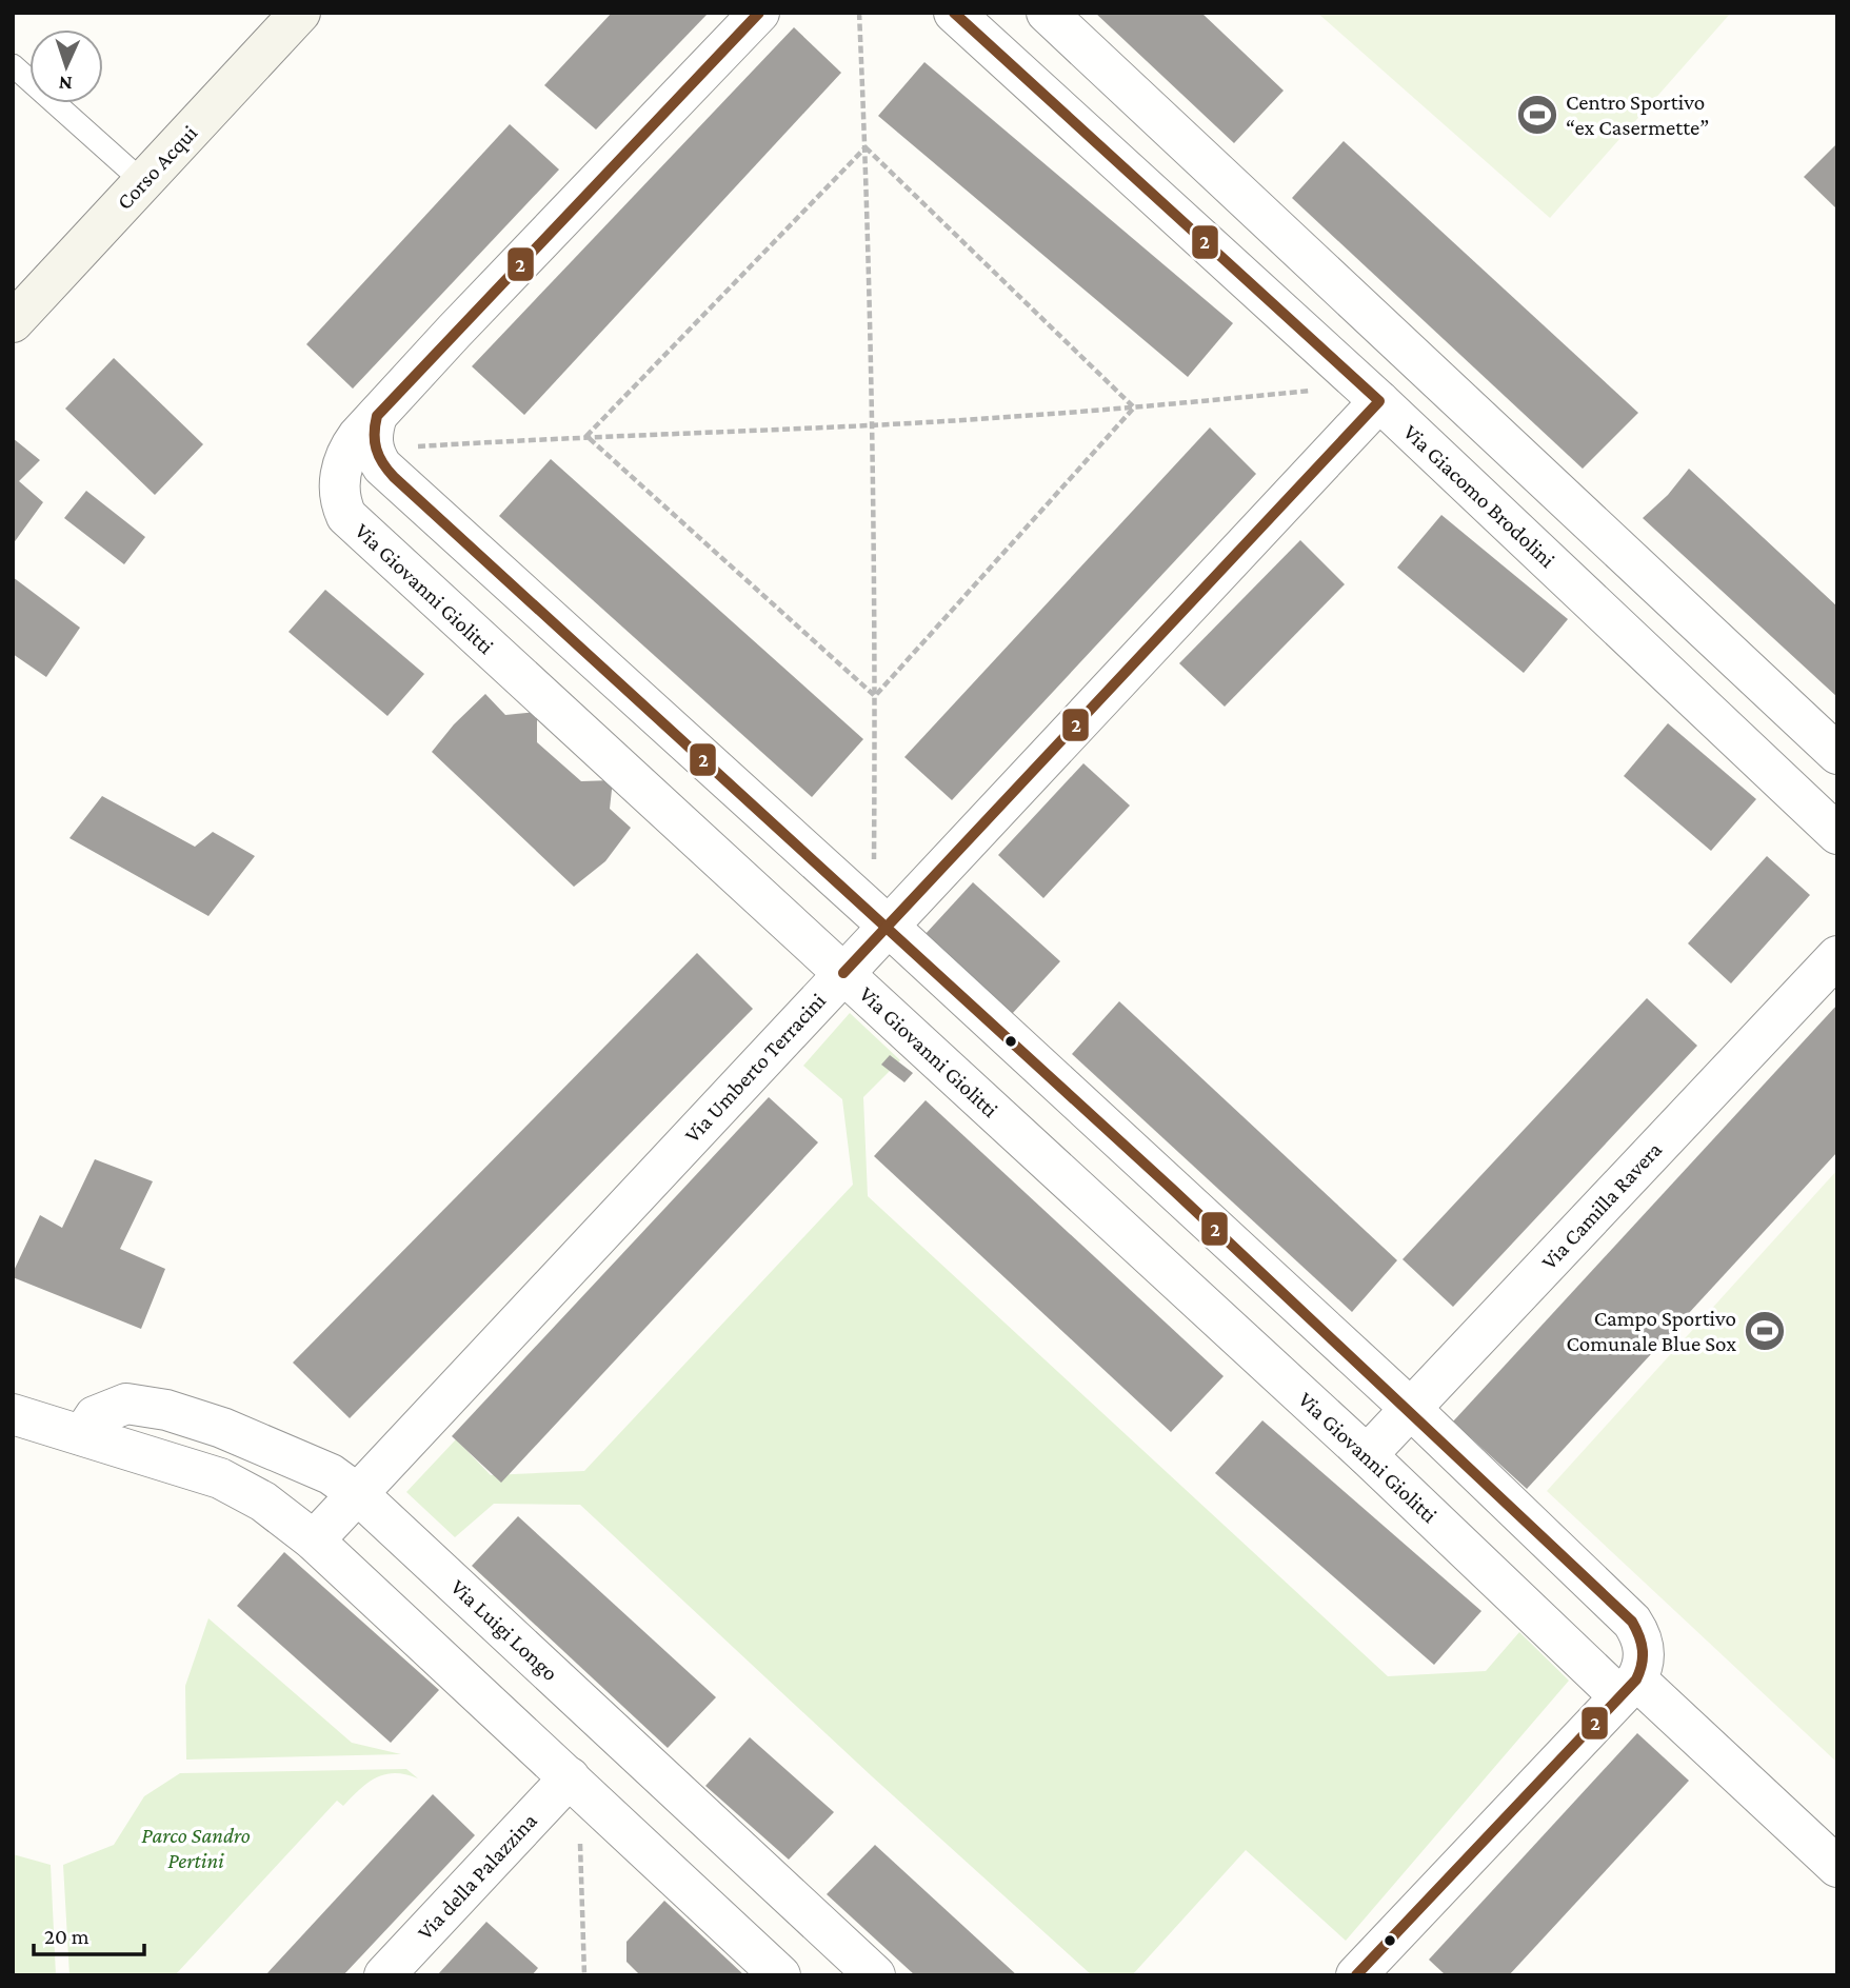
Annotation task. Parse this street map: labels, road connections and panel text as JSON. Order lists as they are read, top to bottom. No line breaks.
{"streets":{"street":["Corso Acqui","Via Giacomo Brodolini","Via Giovanni Giolitti","Via Umberto Terracini","Via Camilla Ravera","Via Luigi Longo","Via della Palazzina"]},"crossings":[["Via Giacomo Brodolini","Via Umberto Terracini"],["Via Giovanni Giolitti","Via Umberto Terracini"],["Via Giovanni Giolitti","Via Camilla Ravera"],["Via Umberto Terracini","Via Luigi Longo"]],"parks":["Parco Sandro Pertini"],"places":{"sports":["Centro Sportivo “ex Casermette”","Campo Sportivo Comunale Blue Sox"]},"lines":["transit line 2"],"scale_bar":"20 m","north":"bottom"}
